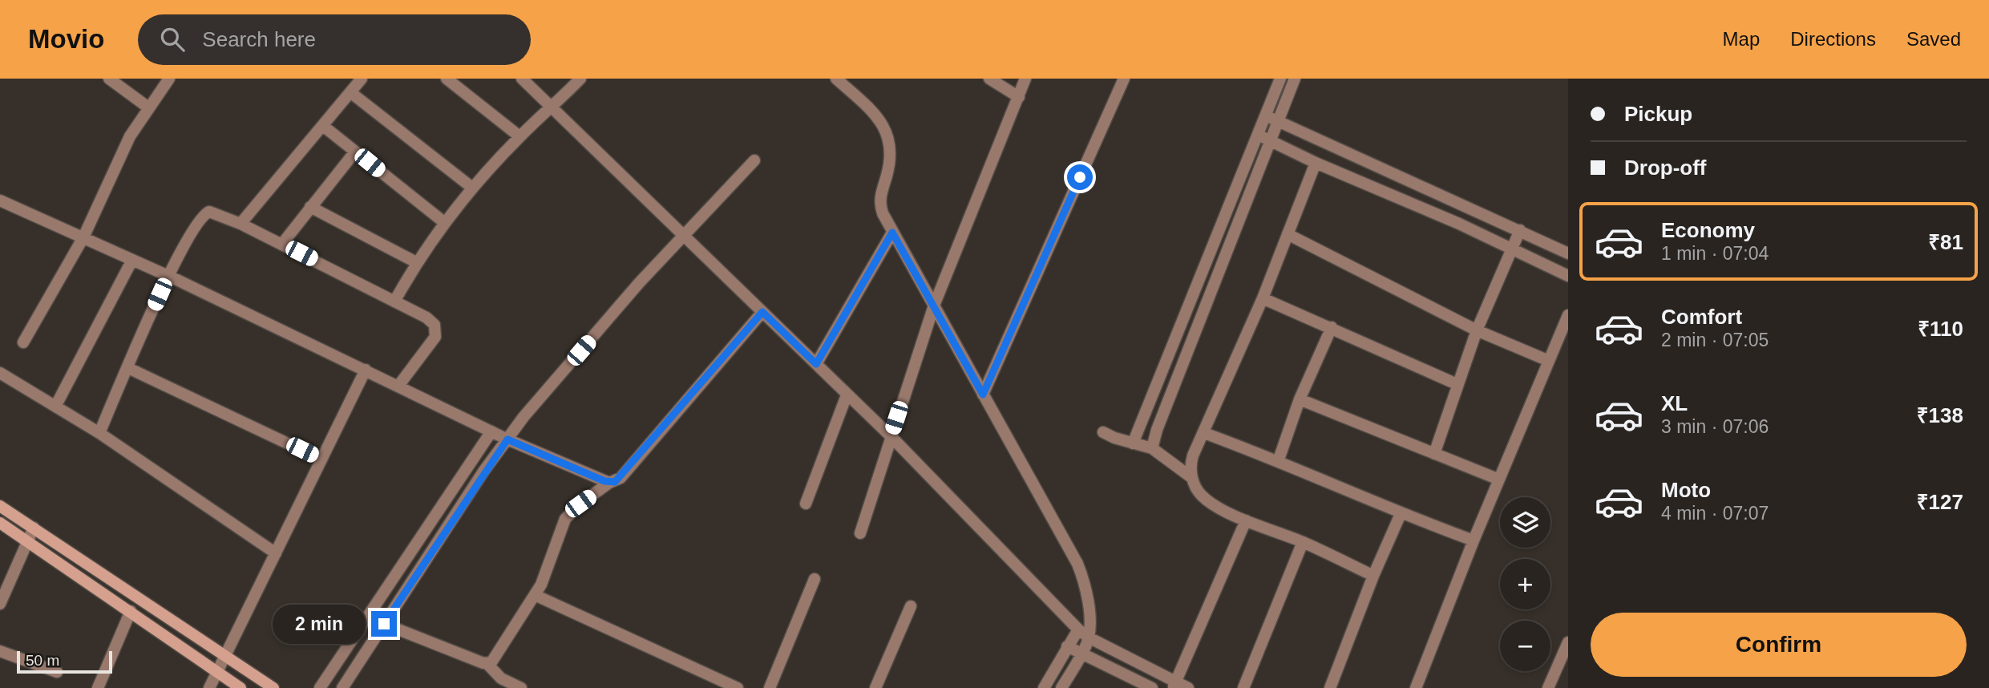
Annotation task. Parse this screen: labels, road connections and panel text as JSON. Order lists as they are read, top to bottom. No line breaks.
{"scale_bar":"50 m","page":{"header":"Movio","search":"Search here","nav":["Map","Directions","Saved"],"banner":["Pickup","Drop-off"],"list":[{"name":"Economy","note":"1 min · 07:04","value":"₹81"},{"name":"Comfort","note":"2 min · 07:05","value":"₹110"},{"name":"XL","note":"3 min · 07:06","value":"₹138"},{"name":"Moto","note":"4 min · 07:07","value":"₹127"}],"map_buttons":["+","−"],"buttons":"Confirm","bubble":"2 min","scale":"50 m"}}
